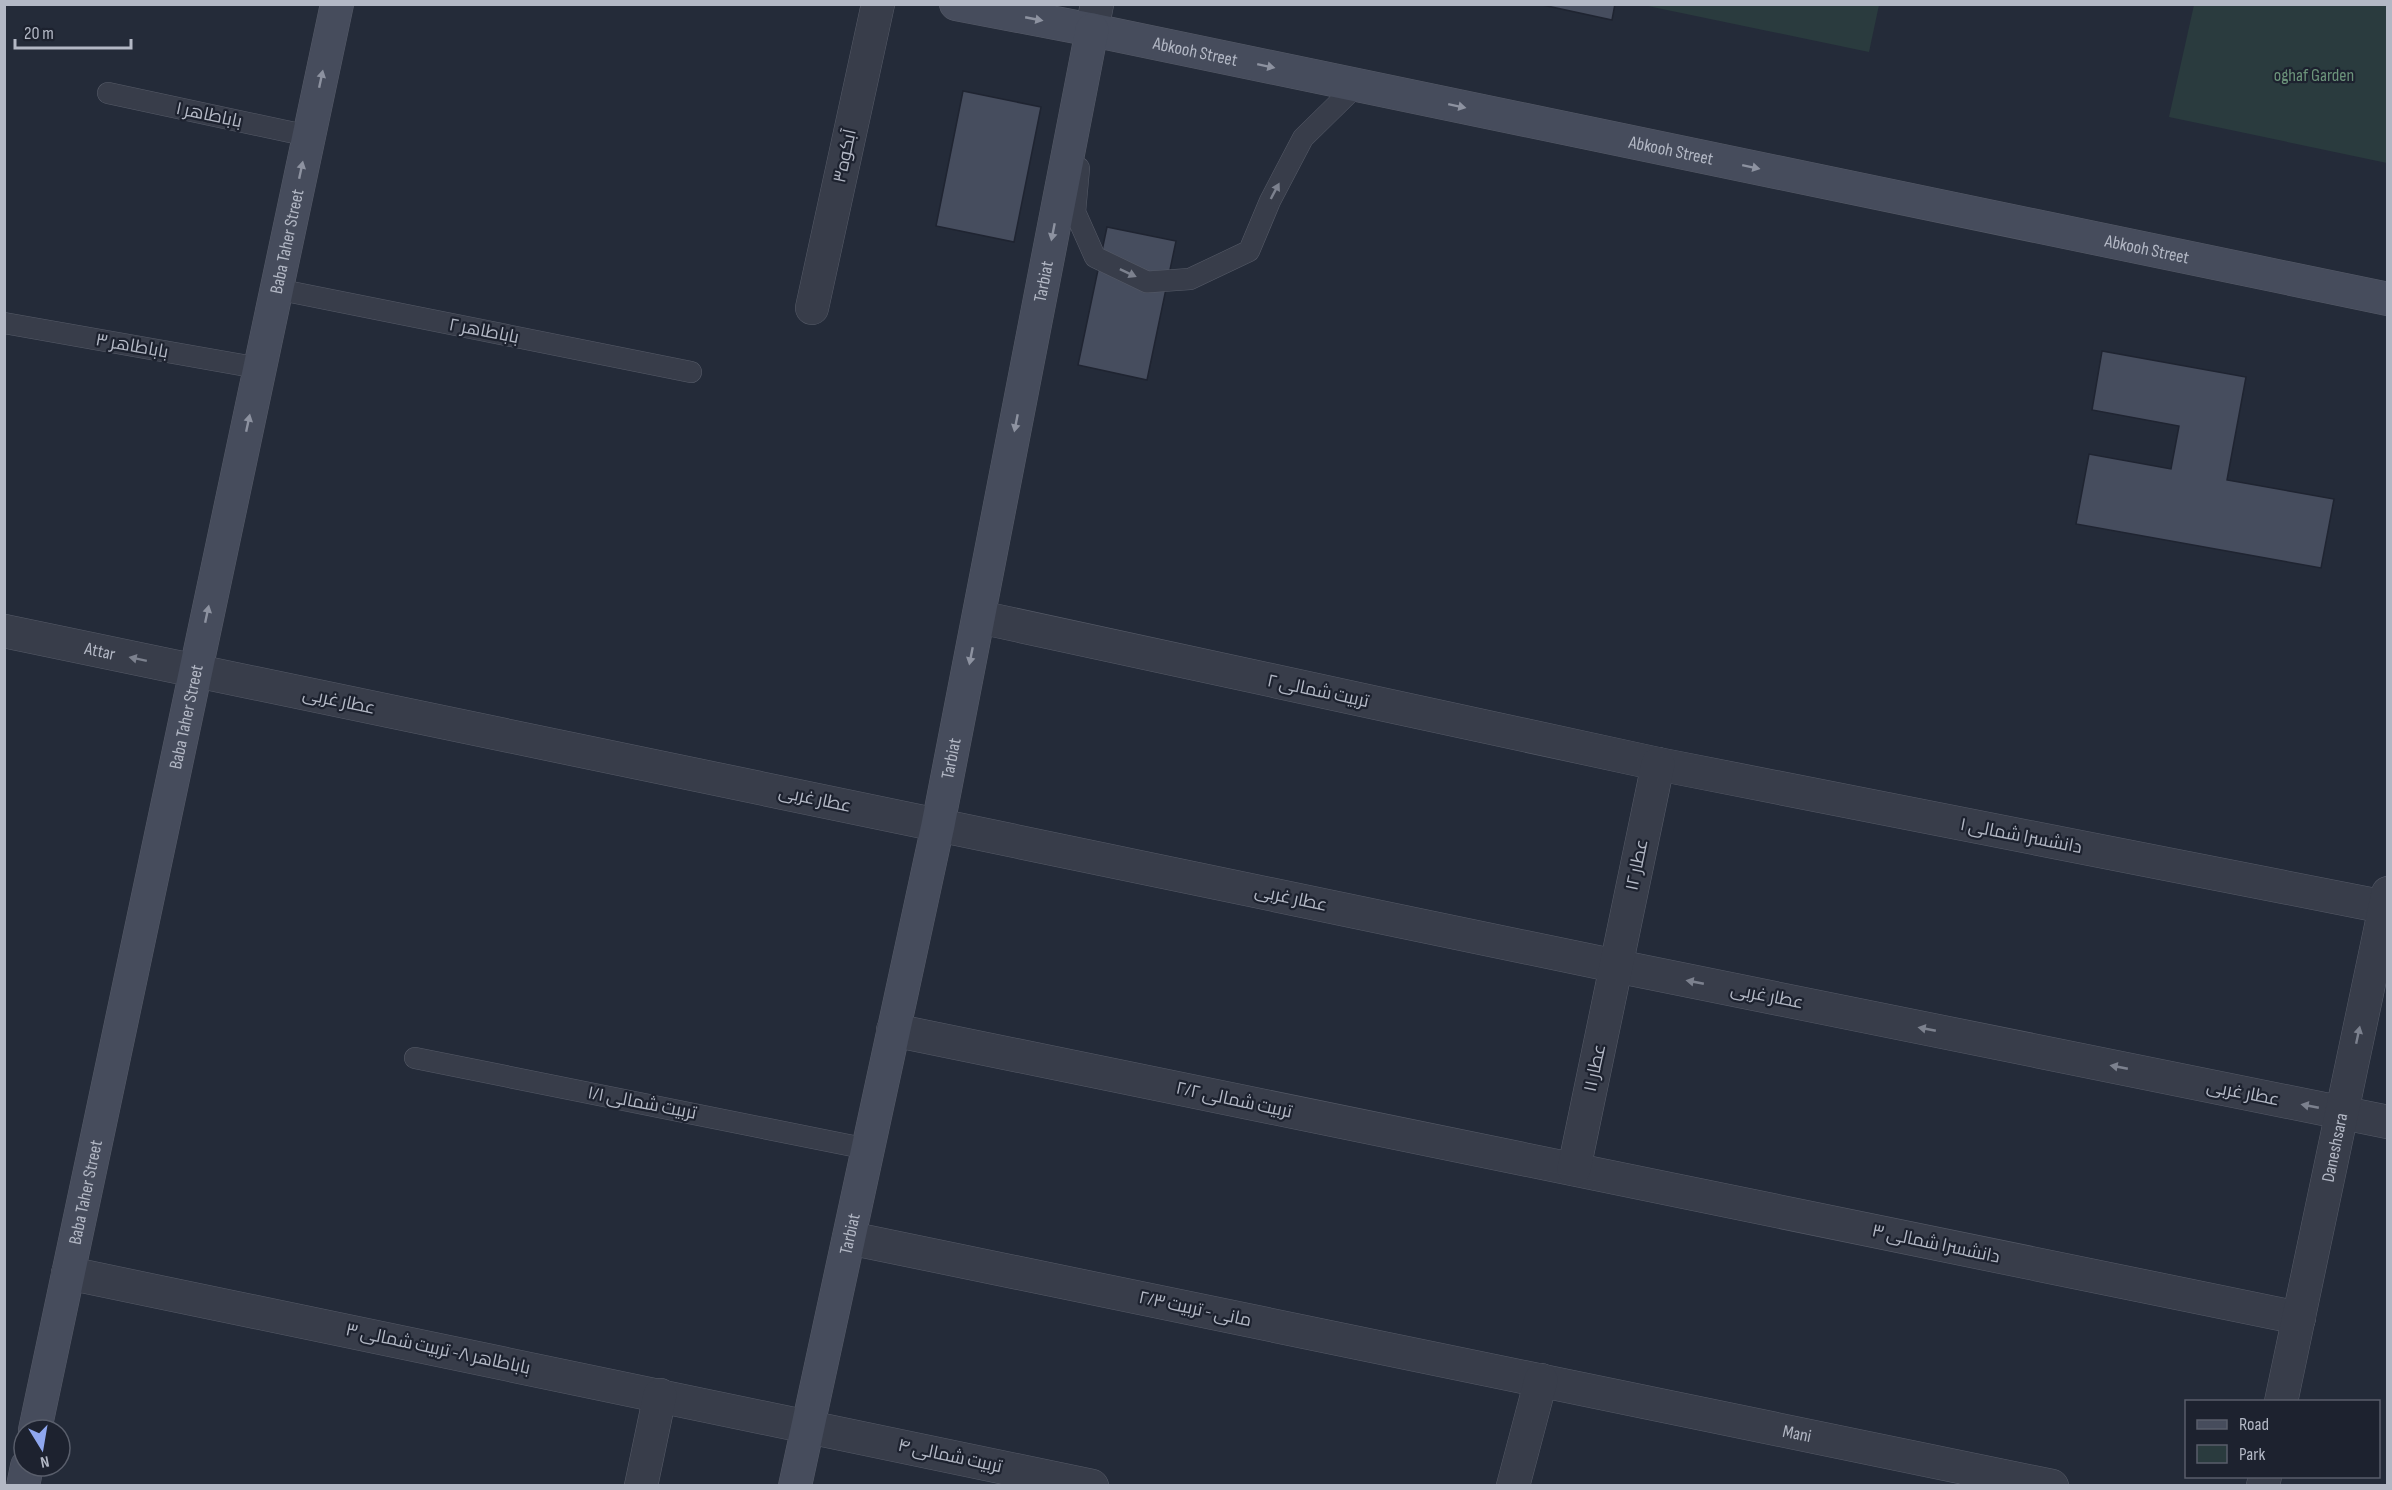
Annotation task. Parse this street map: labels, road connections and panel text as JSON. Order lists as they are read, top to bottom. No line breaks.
{"streets":{"street":["Abkooh Street","آبکوه۳","Baba Taher Street","Tarbiat","Attar","تربیت شمالی ۲","عطار غربی","دانشسرا شمالی ۱","عطار ۱۲","عطار ۱۱","تربیت شمالی ۲/۲","Daneshsara","دانشسرا شمالی ۳","مانی - تربیت ۲/۳","باباطاهر ۸- تربیت شمالی ۳","Mani","تربیت شمالی ۴"],"lane":["باباطاهر ۱","باباطاهر ۲","باباطاهر ۳","تربیت شمالی ۱/۱"]},"crossings":[["Abkooh Street","Tarbiat"],["باباطاهر ۱","Baba Taher Street"],["Baba Taher Street","باباطاهر ۲"],["Baba Taher Street","باباطاهر ۳"],["Baba Taher Street","Attar"],["Baba Taher Street","عطار غربی"],["Baba Taher Street","باباطاهر ۸- تربیت شمالی ۳"],["Tarbiat","تربیت شمالی ۲"],["Tarbiat","عطار غربی"],["Tarbiat","تربیت شمالی ۲/۲"],["Tarbiat","تربیت شمالی ۱/۱"],["Tarbiat","مانی - تربیت ۲/۳"],["Tarbiat","باباطاهر ۸- تربیت شمالی ۳"],["Tarbiat","تربیت شمالی ۴"],["Attar","عطار غربی"],["تربیت شمالی ۲","دانشسرا شمالی ۱"],["تربیت شمالی ۲","عطار ۱۲"],["عطار غربی","عطار ۱۲"],["عطار غربی","عطار ۱۱"],["عطار غربی","Daneshsara"],["دانشسرا شمالی ۱","عطار ۱۲"],["دانشسرا شمالی ۱","Daneshsara"],["عطار ۱۲","عطار ۱۱"],["عطار ۱۱","تربیت شمالی ۲/۲"],["عطار ۱۱","دانشسرا شمالی ۳"],["تربیت شمالی ۲/۲","دانشسرا شمالی ۳"],["Daneshsara","دانشسرا شمالی ۳"],["مانی - تربیت ۲/۳","Mani"],["باباطاهر ۸- تربیت شمالی ۳","تربیت شمالی ۴"]],"one_way":["Abkooh Street","Baba Taher Street","Tarbiat","Attar","Daneshsara"],"parks":["oghaf Garden"],"legend":["Road","Park"],"scale_bar":"20 m","north":"bottom"}
